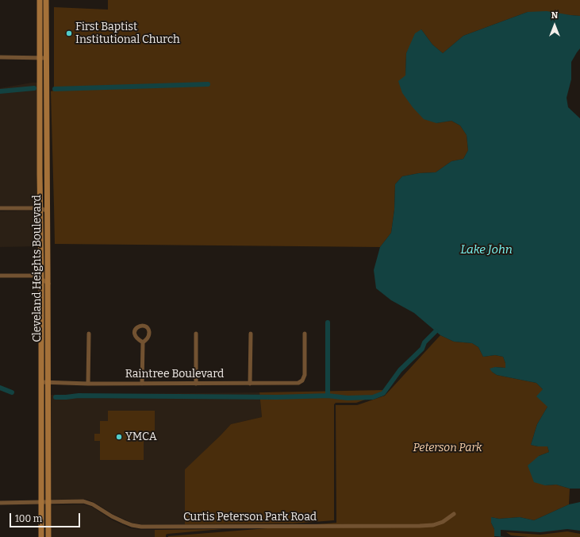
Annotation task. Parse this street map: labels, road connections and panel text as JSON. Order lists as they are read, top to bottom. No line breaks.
{"streets":{"street":["Cleveland Heights Boulevard","Raintree Boulevard","Curtis Peterson Park Road"]},"crossings":[["Cleveland Heights Boulevard","Raintree Boulevard"],["Cleveland Heights Boulevard","Curtis Peterson Park Road"]],"water":["Lake John"],"parks":["Peterson Park"],"places":["First Baptist Institutional Church","YMCA"],"scale_bar":"100 m","north":"top"}
